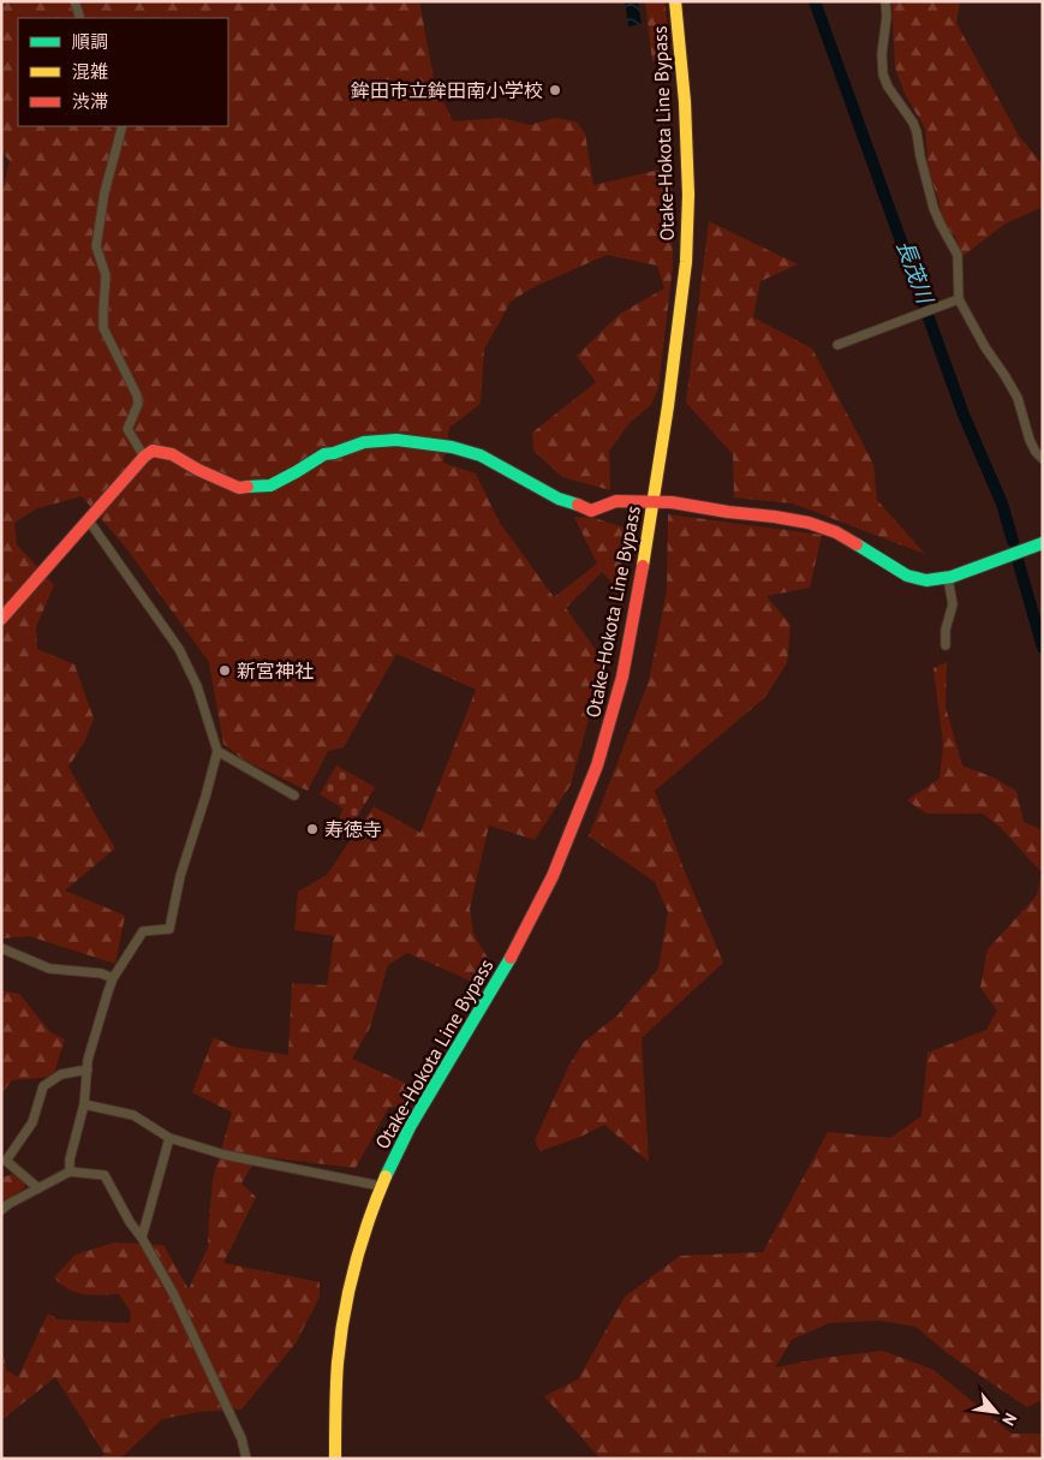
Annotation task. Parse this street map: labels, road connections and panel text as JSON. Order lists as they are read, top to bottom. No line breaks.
{"streets":{"main road":["Otake-Hokota Line Bypass"]},"water":["長茂川"],"places":["鉾田市立鉾田南小学校","新宮神社","寿徳寺"],"legend":["順調","混雑","渋滞"],"north":"bottom right"}
